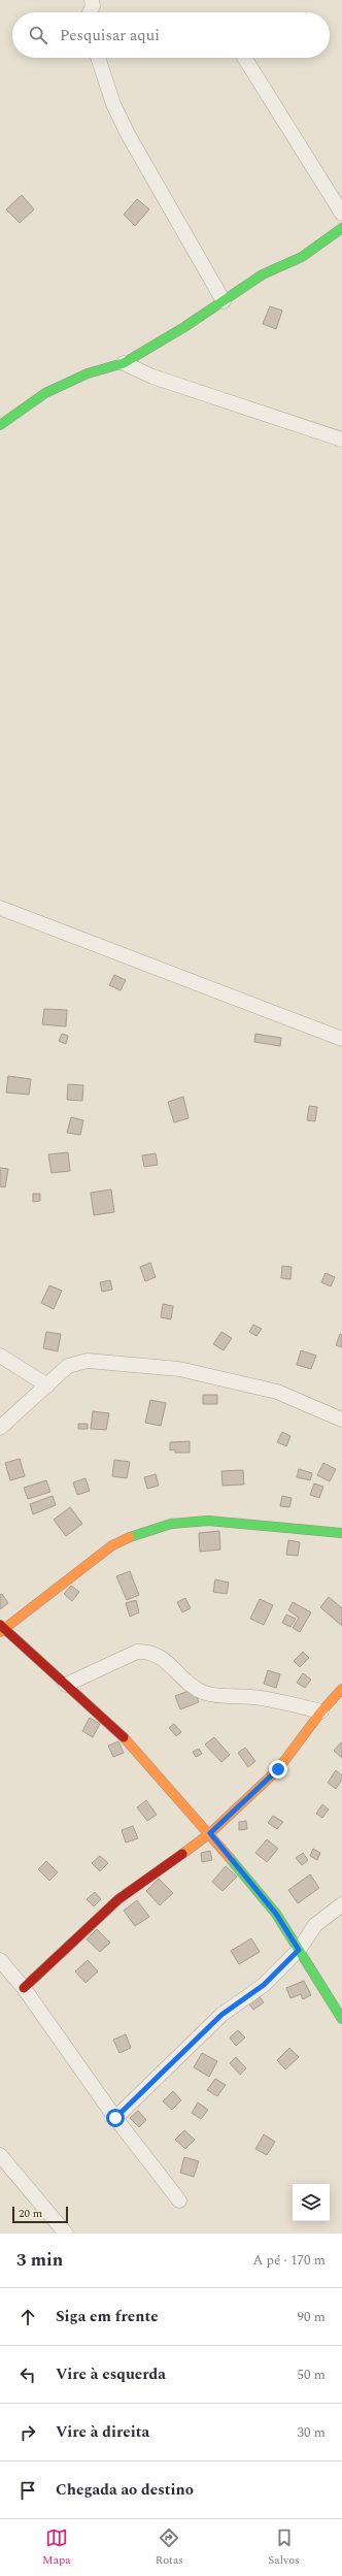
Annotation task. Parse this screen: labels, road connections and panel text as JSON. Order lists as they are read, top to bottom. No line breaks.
{"scale_bar":"20 m","page":{"search":"Pesquisar aqui","scale":"20 m","heading":["3 min","A pé · 170 m"],"list":[["Siga em frente","90 m"],["Vire à esquerda","50 m"],["Vire à direita","30 m"],"Chegada ao destino"],"nav":["Mapa","Rotas","Salvos"]}}
